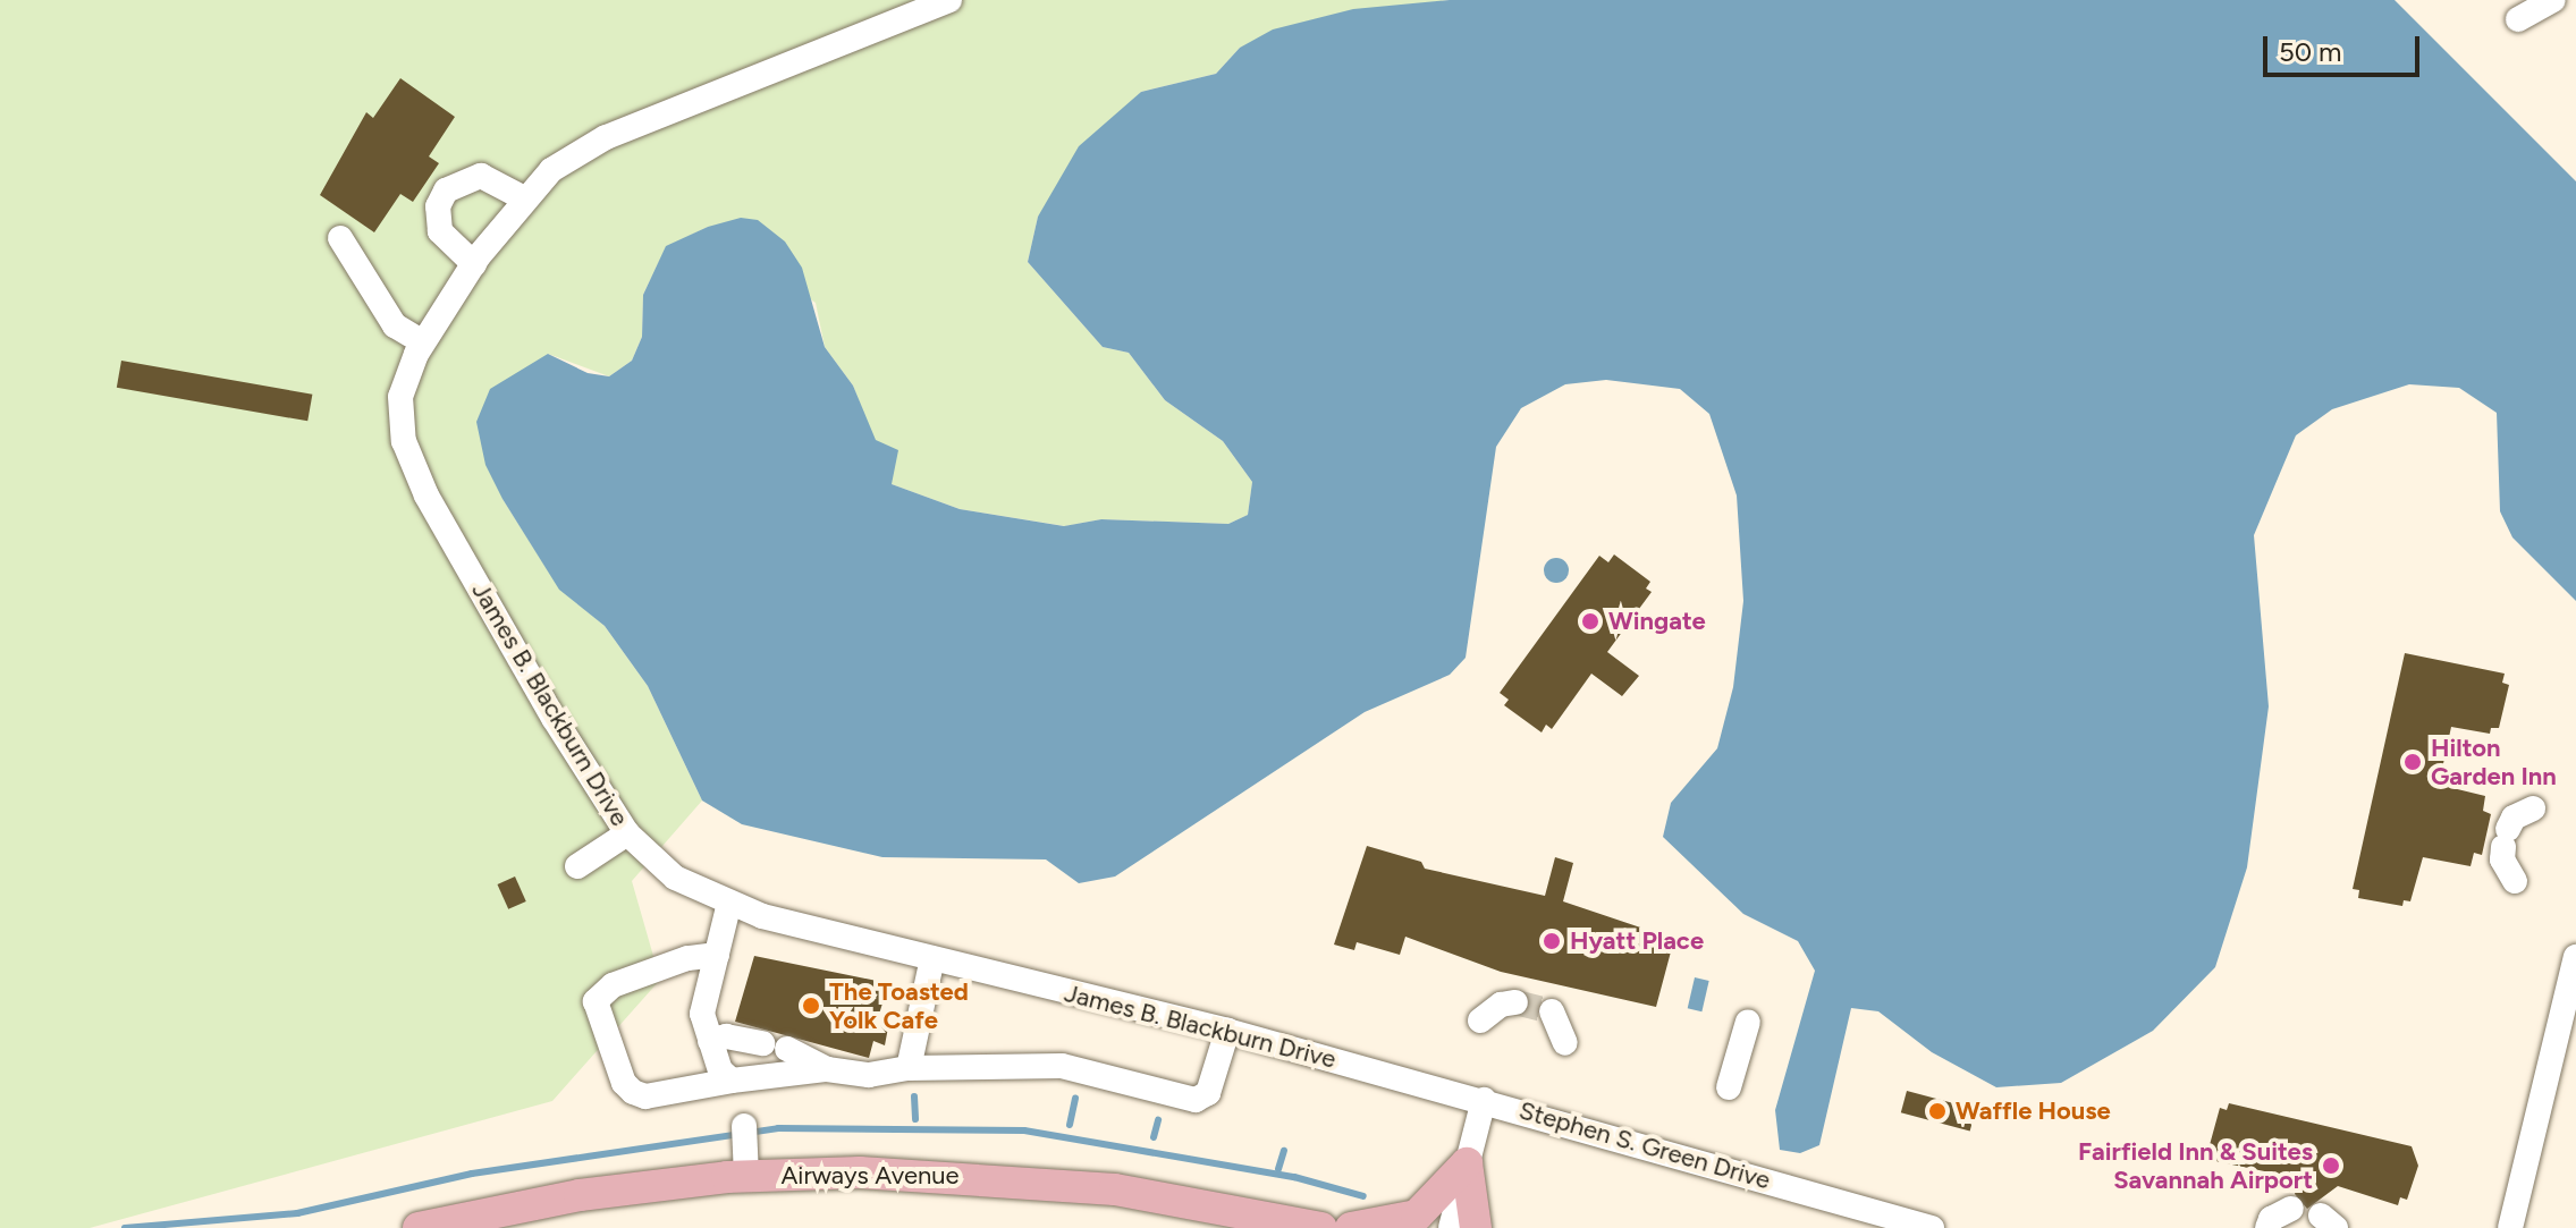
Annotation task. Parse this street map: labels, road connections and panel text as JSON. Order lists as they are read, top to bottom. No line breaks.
{"streets":{"main road":["Airways Avenue"],"street":["James B. Blackburn Drive","Stephen S. Green Drive"]},"crossings":[["James B. Blackburn Drive","Stephen S. Green Drive"]],"places":["Wingate","Hilton Garden Inn","Hyatt Place","The Toasted Yolk Cafe","Waffle House","Fairfield Inn & Suites Savannah Airport"],"scale_bar":"50 m"}
